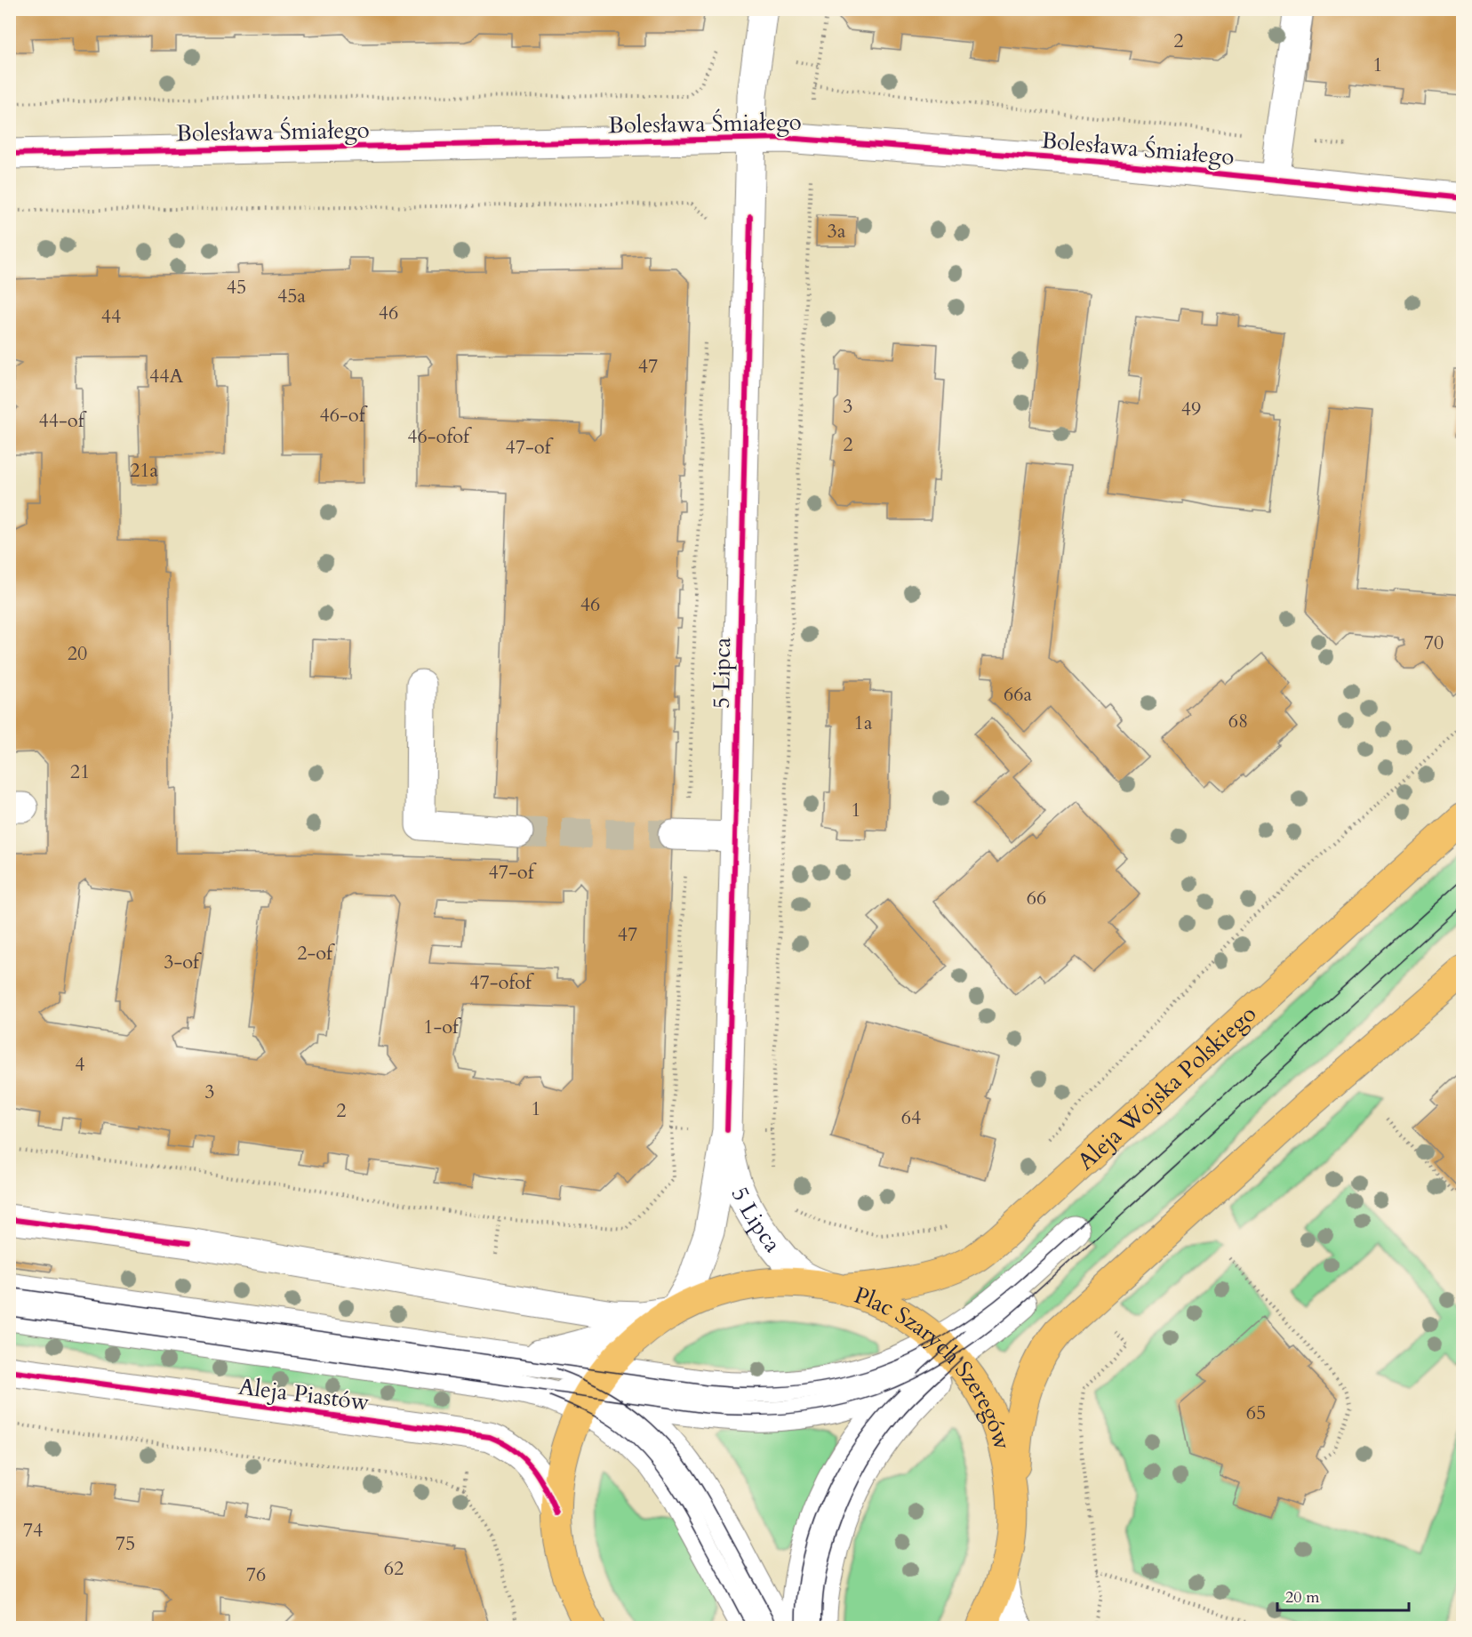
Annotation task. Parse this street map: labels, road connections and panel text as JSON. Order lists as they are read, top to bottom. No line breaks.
{"streets":{"main road":["Aleja Wojska Polskiego","Plac Szarych Szeregów"],"street":["Bolesława Śmiałego","5 Lipca","Aleja Piastów"]},"crossings":[["Bolesława Śmiałego","5 Lipca"],["5 Lipca","Aleja Wojska Polskiego"],["5 Lipca","Plac Szarych Szeregów"],["Aleja Wojska Polskiego","Plac Szarych Szeregów"],["Plac Szarych Szeregów","Aleja Piastów"]],"house_numbers":["2","1","3a","45","45a","46","44","47","44A","3","49","46-of","44-of","46-ofof","2","47-of","21a","46","70","20","66a","68","1a","21","1","47-of","66","47","2-of","3-of","47-ofof","1-of","4","3","1","2","64","65","74","75","62","76"],"scale_bar":"20 m"}
